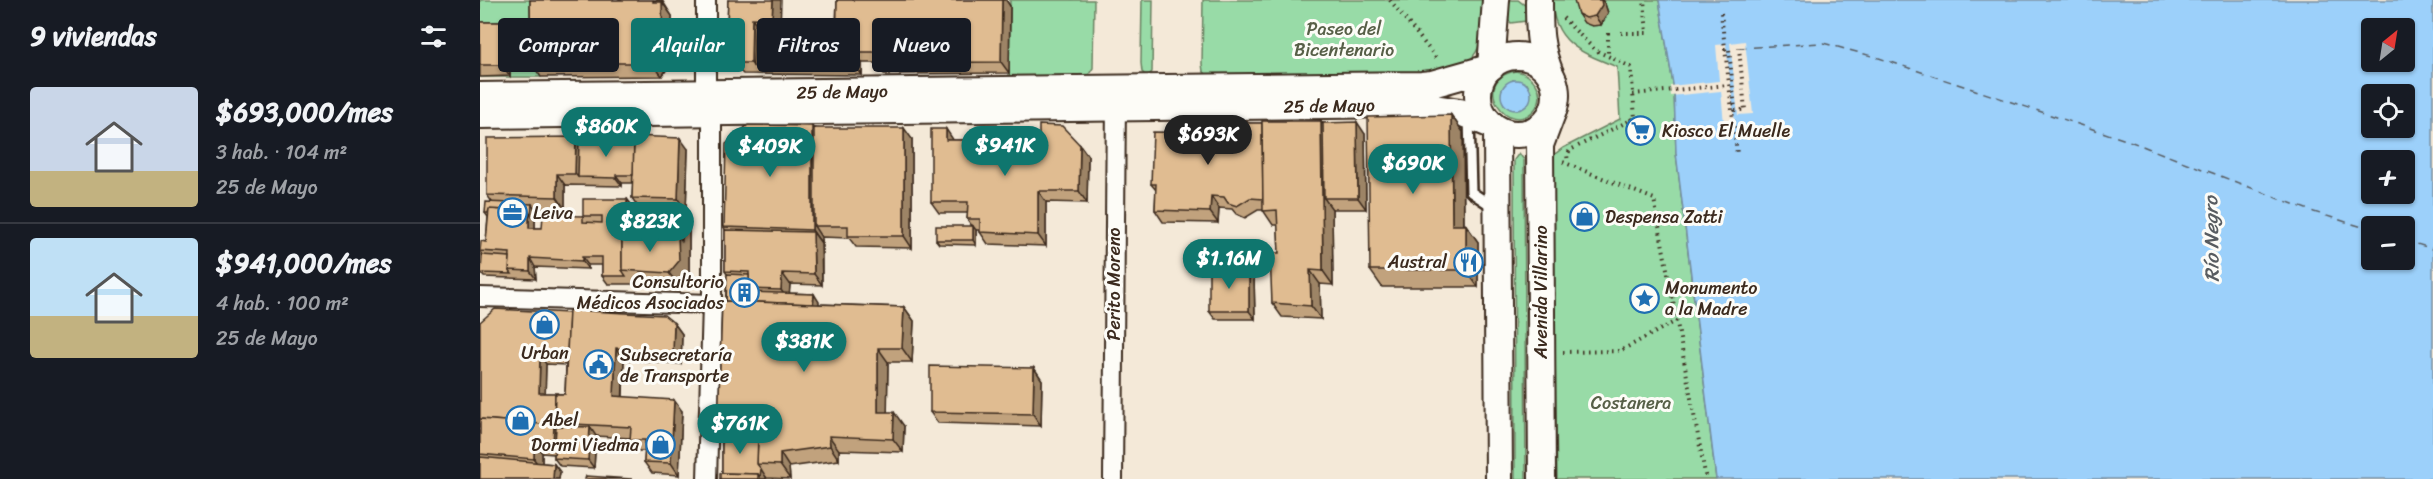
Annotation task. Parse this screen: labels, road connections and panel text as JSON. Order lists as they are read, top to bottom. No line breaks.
{"streets":{"main road":["25 de Mayo","Avenida Villarino"],"street":["Perito Moreno"]},"crossings":[["25 de Mayo","Perito Moreno"],["25 de Mayo","Avenida Villarino"]],"water":["Río Negro"],"parks":["Paseo del Bicentenario","Costanera"],"places":{"supermarket":["Kiosco El Muelle"],"office":["Leiva"],"shop":["Despensa Zatti","Urban","Abel","Dormi Viedma"],"restaurant":["Austral"],"building":["Consultorio Médicos Asociados"],"place":["Monumento a la Madre"],"public building":["Subsecretaría de Transporte"]},"north":"top right","page":{"heading":"9 viviendas","map_buttons":["+","−"],"chip":["Comprar","Alquilar","Filtros","Nuevo"],"list":[{"name":"$693,000/mes","note":"3 hab. · 104 m² · 25 de Mayo"},{"name":"$941,000/mes","note":"4 hab. · 100 m² · 25 de Mayo"}],"price":["$860K","$693K","$941K","$409K","$690K","$823K","$1.16M","$381K","$761K"]}}
